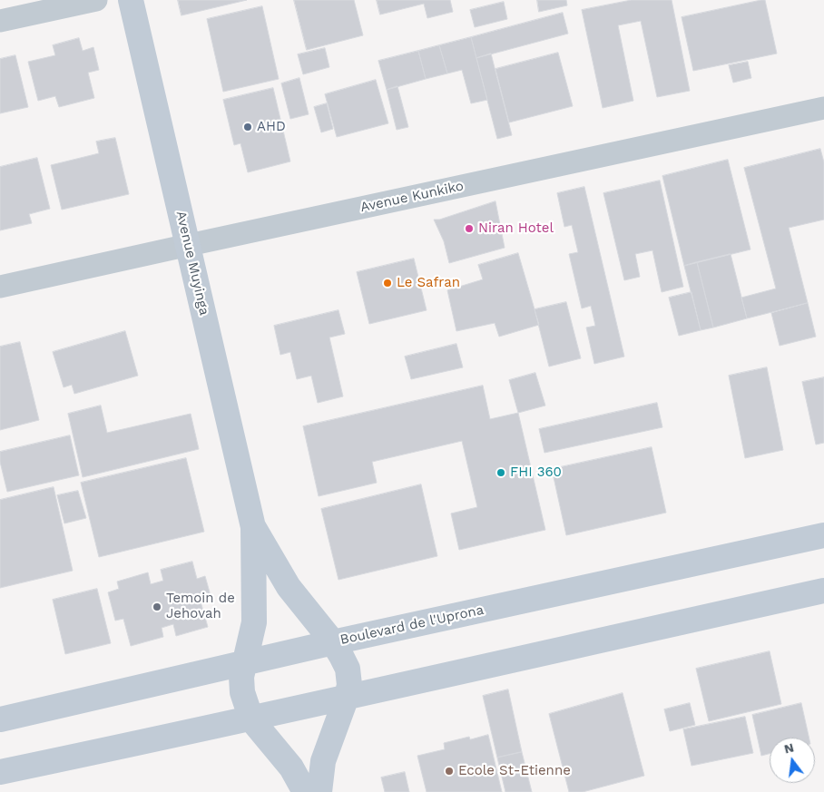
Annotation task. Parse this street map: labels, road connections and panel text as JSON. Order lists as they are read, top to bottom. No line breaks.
{"streets":{"street":["Avenue Kunkiko","Avenue Muyinga","Boulevard de l'Uprona"]},"crossings":[["Avenue Kunkiko","Avenue Muyinga"],["Avenue Muyinga","Boulevard de l'Uprona"]],"places":["AHD","Niran Hotel","Le Safran","FHI 360","Temoin de Jehovah","Ecole St-Etienne"],"north":"top"}
